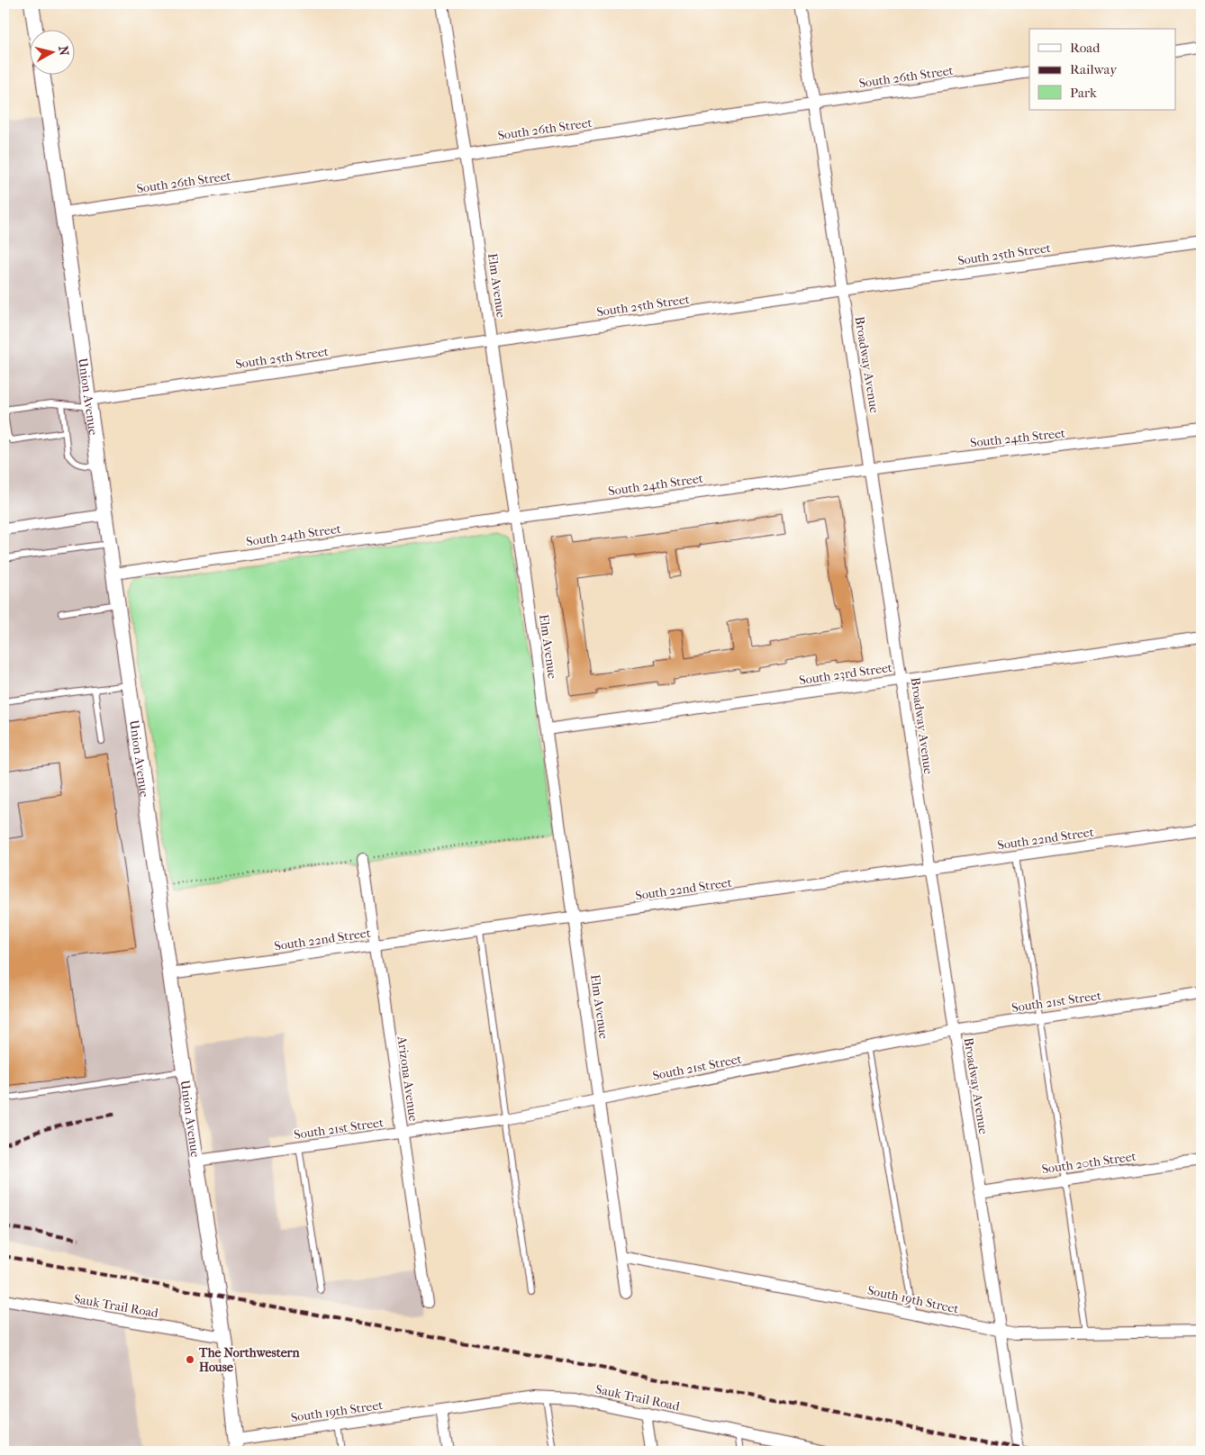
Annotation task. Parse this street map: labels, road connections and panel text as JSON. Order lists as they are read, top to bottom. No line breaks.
{"streets":{"street":["South 26th Street","South 25th Street","Elm Avenue","Broadway Avenue","Union Avenue","South 24th Street","South 23rd Street","South 22nd Street","South 21st Street","Arizona Avenue","South 20th Street","South 19th Street","Sauk Trail Road"]},"crossings":[["South 26th Street","Elm Avenue"],["South 26th Street","Broadway Avenue"],["South 26th Street","Union Avenue"],["South 25th Street","Elm Avenue"],["South 25th Street","Broadway Avenue"],["South 25th Street","Union Avenue"],["Elm Avenue","South 24th Street"],["Elm Avenue","South 23rd Street"],["Elm Avenue","South 22nd Street"],["Elm Avenue","South 21st Street"],["Elm Avenue","South 19th Street"],["Broadway Avenue","South 24th Street"],["Broadway Avenue","South 23rd Street"],["Broadway Avenue","South 22nd Street"],["Broadway Avenue","South 21st Street"],["Broadway Avenue","South 20th Street"],["Broadway Avenue","South 19th Street"],["Union Avenue","South 24th Street"],["Union Avenue","South 22nd Street"],["Union Avenue","South 21st Street"],["Union Avenue","South 19th Street"],["Union Avenue","Sauk Trail Road"],["South 22nd Street","Arizona Avenue"],["South 21st Street","Arizona Avenue"],["South 19th Street","Sauk Trail Road"]],"places":["The Northwestern House"],"legend":["Road","Railway","Park"],"north":"right"}
